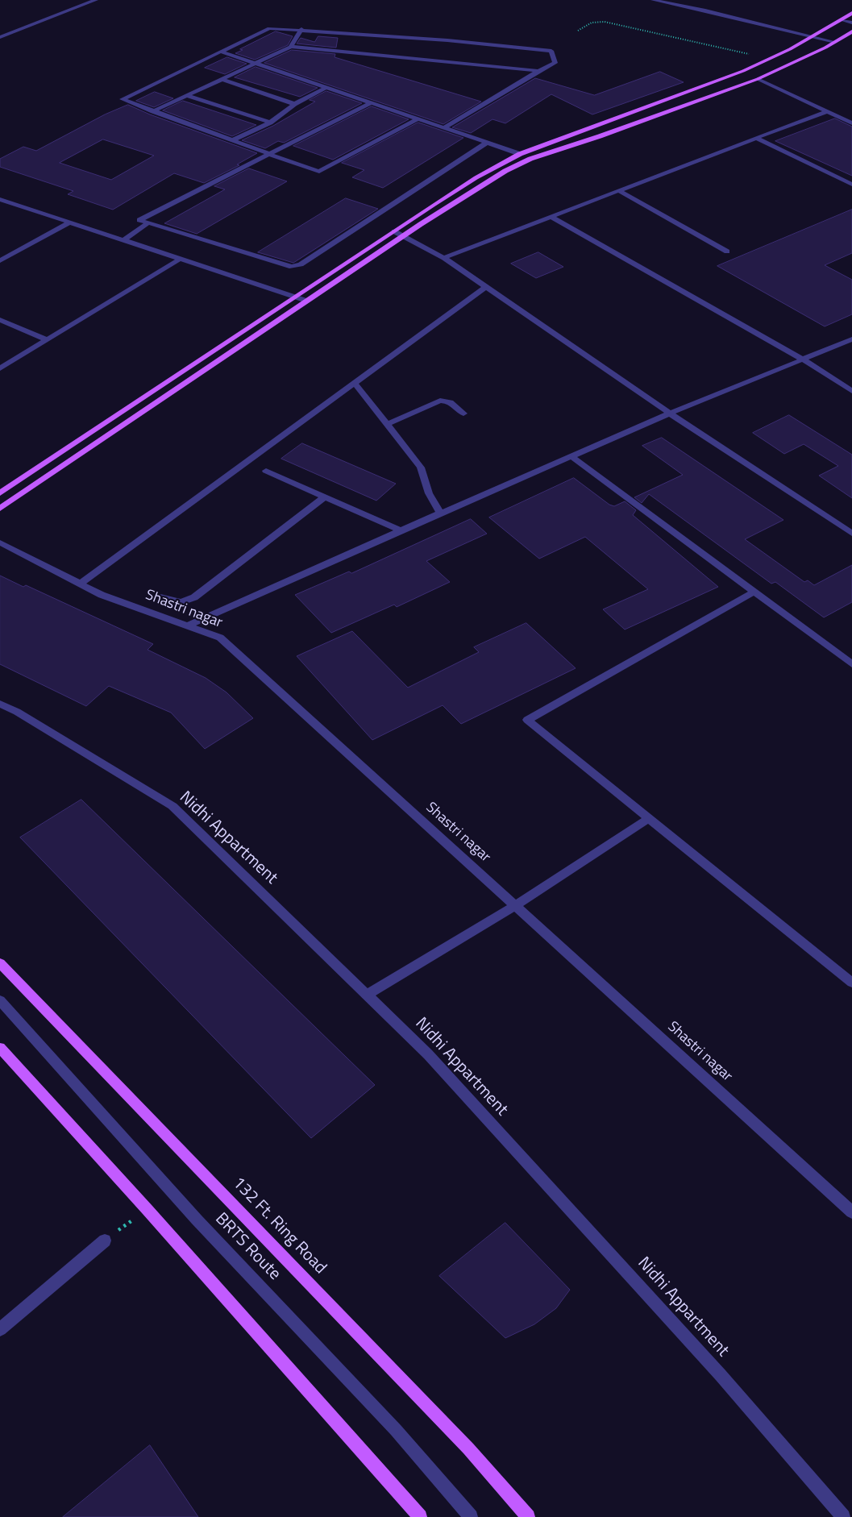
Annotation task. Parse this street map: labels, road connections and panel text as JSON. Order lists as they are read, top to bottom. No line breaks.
{"streets":{"main road":["132 Ft. Ring Road"],"street":["Shastri nagar","Nidhi Appartment","BRTS Route"]}}
